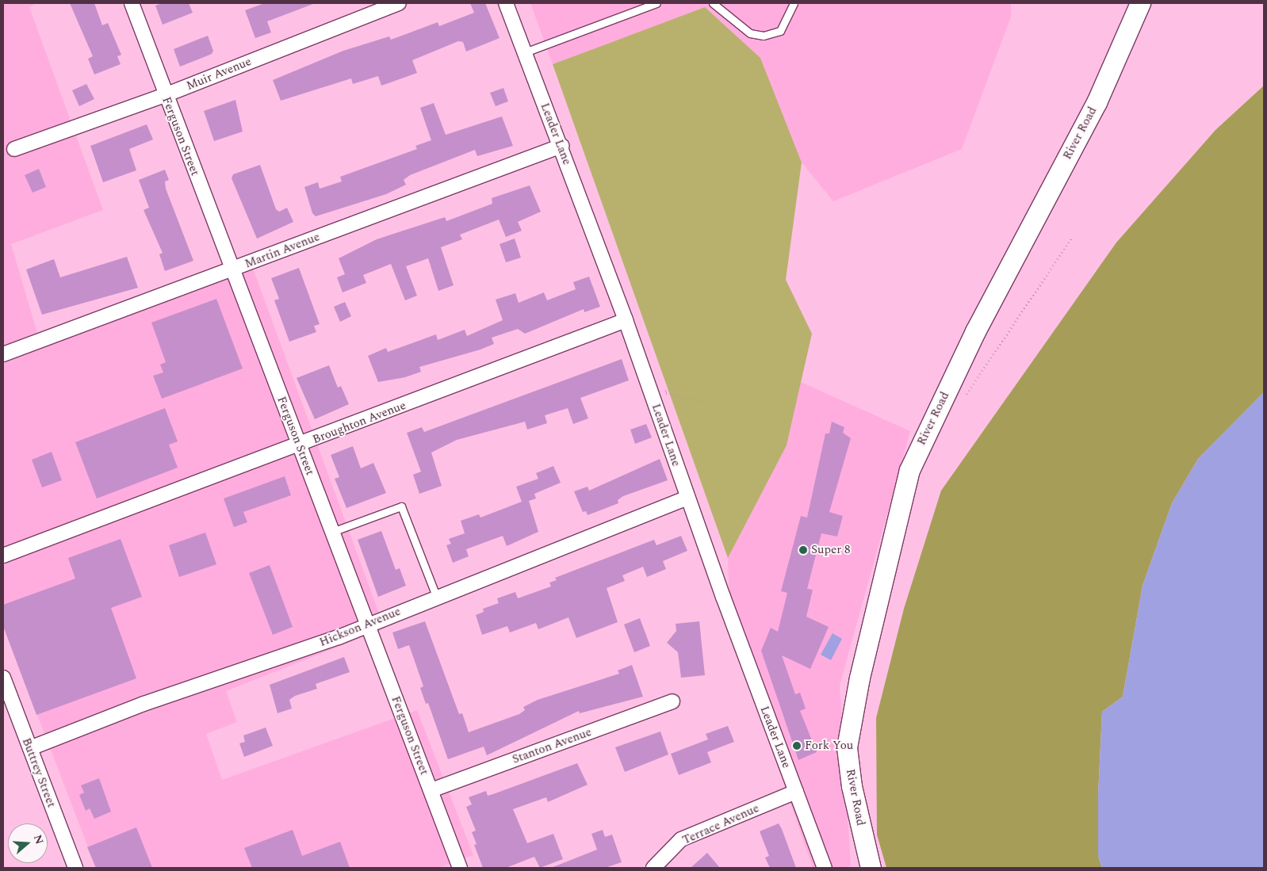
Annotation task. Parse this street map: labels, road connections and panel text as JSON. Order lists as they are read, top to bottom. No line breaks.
{"streets":{"main road":["River Road"],"street":["Muir Avenue","Leader Lane","Ferguson Street","Martin Avenue","Broughton Avenue","Hickson Avenue","Stanton Avenue","Buttrey Street","Terrace Avenue"]},"crossings":[["Muir Avenue","Ferguson Street"],["Leader Lane","Martin Avenue"],["Leader Lane","Broughton Avenue"],["Leader Lane","Hickson Avenue"],["Leader Lane","Terrace Avenue"],["Ferguson Street","Martin Avenue"],["Ferguson Street","Broughton Avenue"],["Ferguson Street","Hickson Avenue"],["Ferguson Street","Stanton Avenue"],["Hickson Avenue","Buttrey Street"]],"places":["Super 8","Fork You"],"north":"right"}
